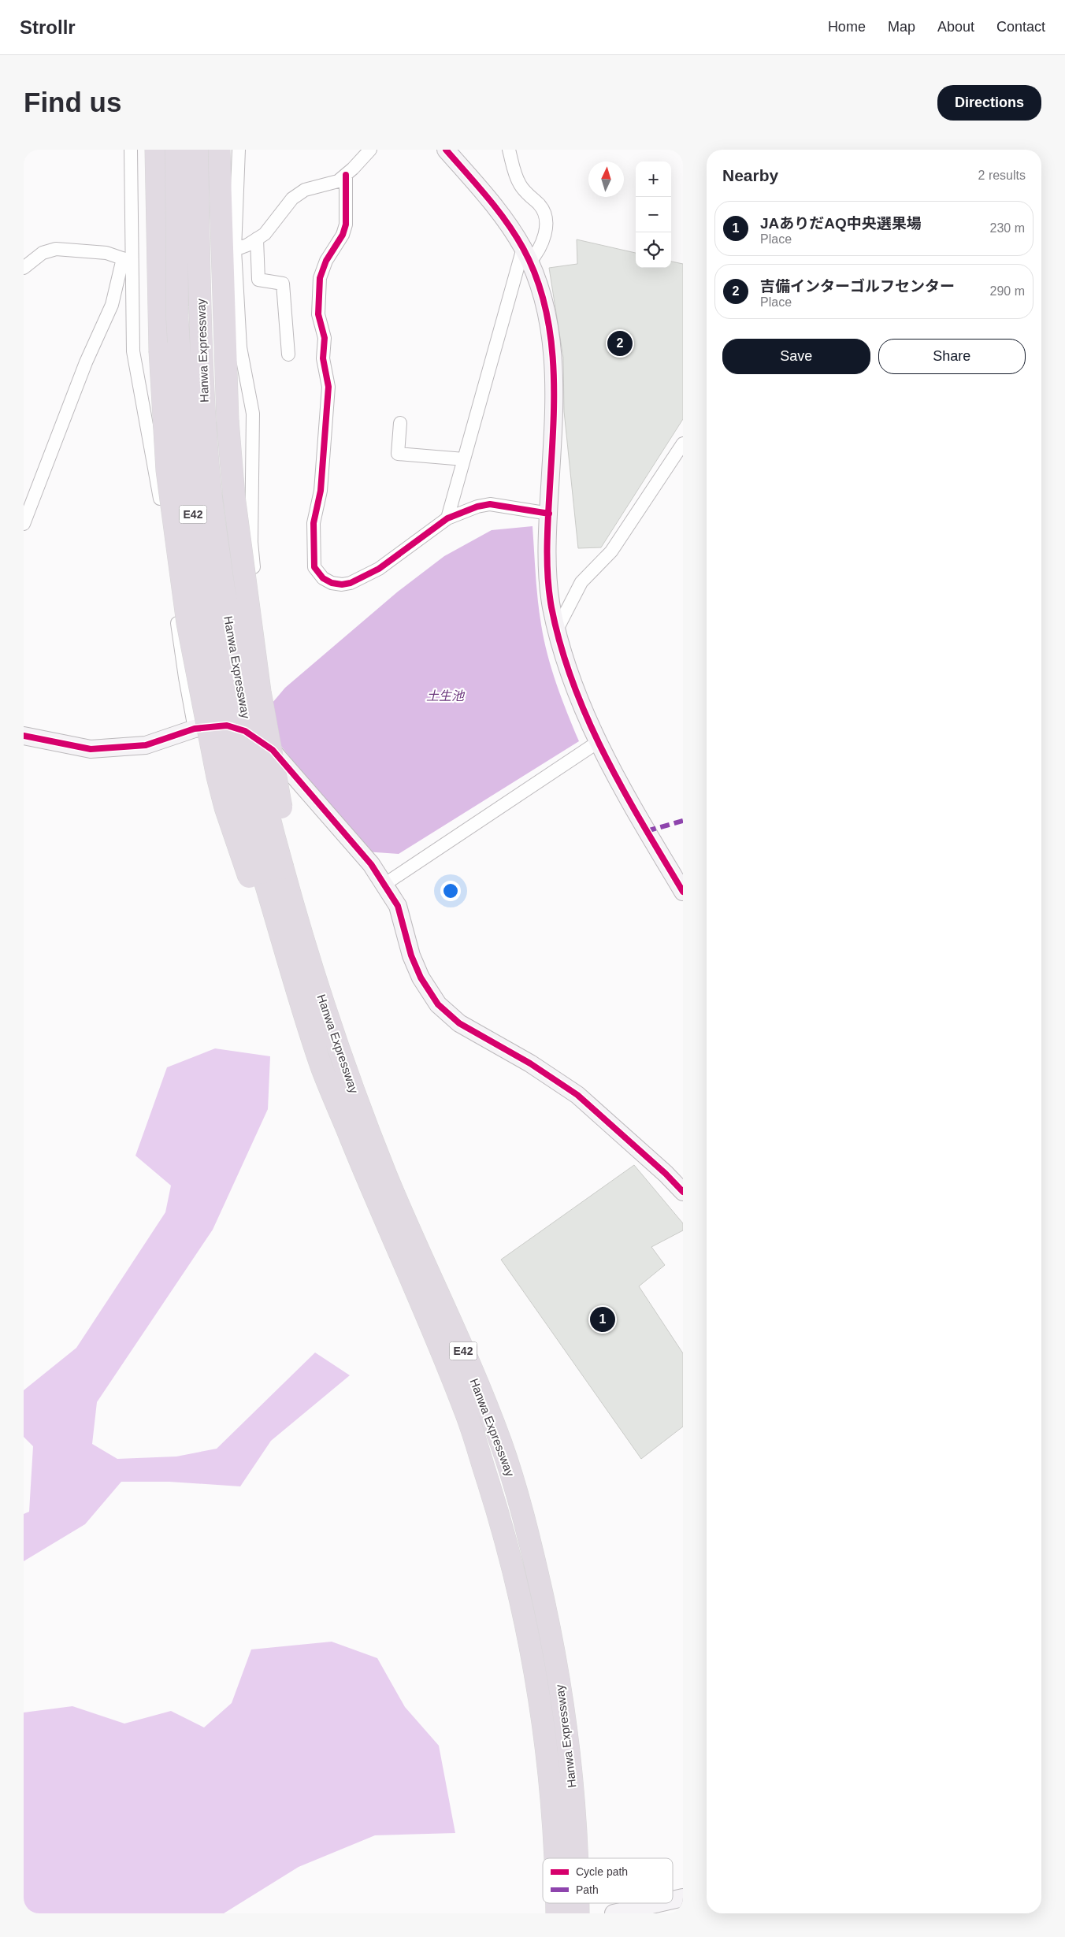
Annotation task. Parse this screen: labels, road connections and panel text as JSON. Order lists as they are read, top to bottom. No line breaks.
{"streets":{"highway":["Hanwa Expressway","E42"]},"water":["土生池"],"legend":["Cycle path","Path"],"north":"top","page":{"header":"Strollr","nav":["Home","Map","About","Contact"],"buttons":["Directions",["Save","Share"]],"title":"Find us","heading":["Nearby","2 results"],"map_buttons":["+","−"],"list":[{"mark":"1","name":"JAありだAQ中央選果場","note":"Place","value":"230 m"},{"mark":"2","name":"吉備インターゴルフセンター","note":"Place","value":"290 m"}],"pins":["2","1"]}}
